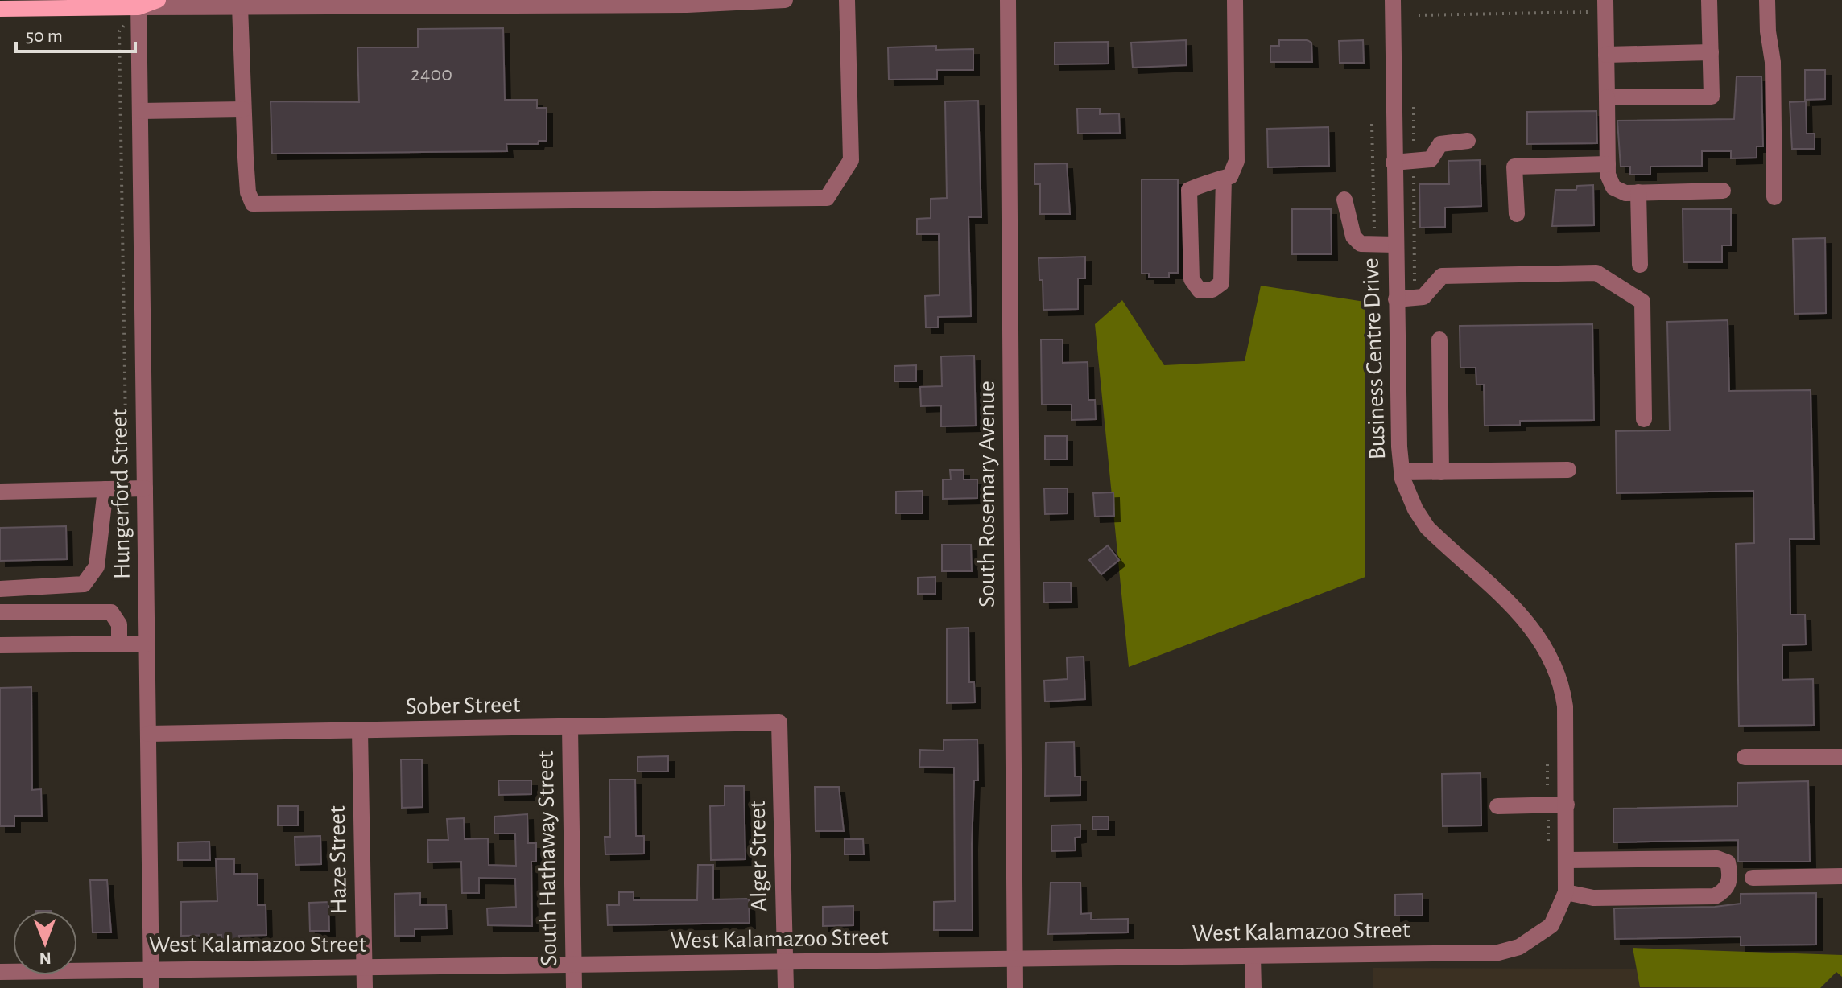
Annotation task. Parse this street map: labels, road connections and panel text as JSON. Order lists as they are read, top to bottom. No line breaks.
{"streets":{"street":["Business Centre Drive","Hungerford Street","South Rosemary Avenue","Sober Street","Alger Street","South Hathaway Street","Haze Street","West Kalamazoo Street"]},"crossings":[["Business Centre Drive","West Kalamazoo Street"],["Hungerford Street","Sober Street"],["Hungerford Street","West Kalamazoo Street"],["South Rosemary Avenue","West Kalamazoo Street"],["Sober Street","Alger Street"],["Sober Street","South Hathaway Street"],["Sober Street","Haze Street"],["Alger Street","West Kalamazoo Street"],["South Hathaway Street","West Kalamazoo Street"],["Haze Street","West Kalamazoo Street"]],"house_numbers":["2400"],"scale_bar":"50 m","north":"bottom"}
